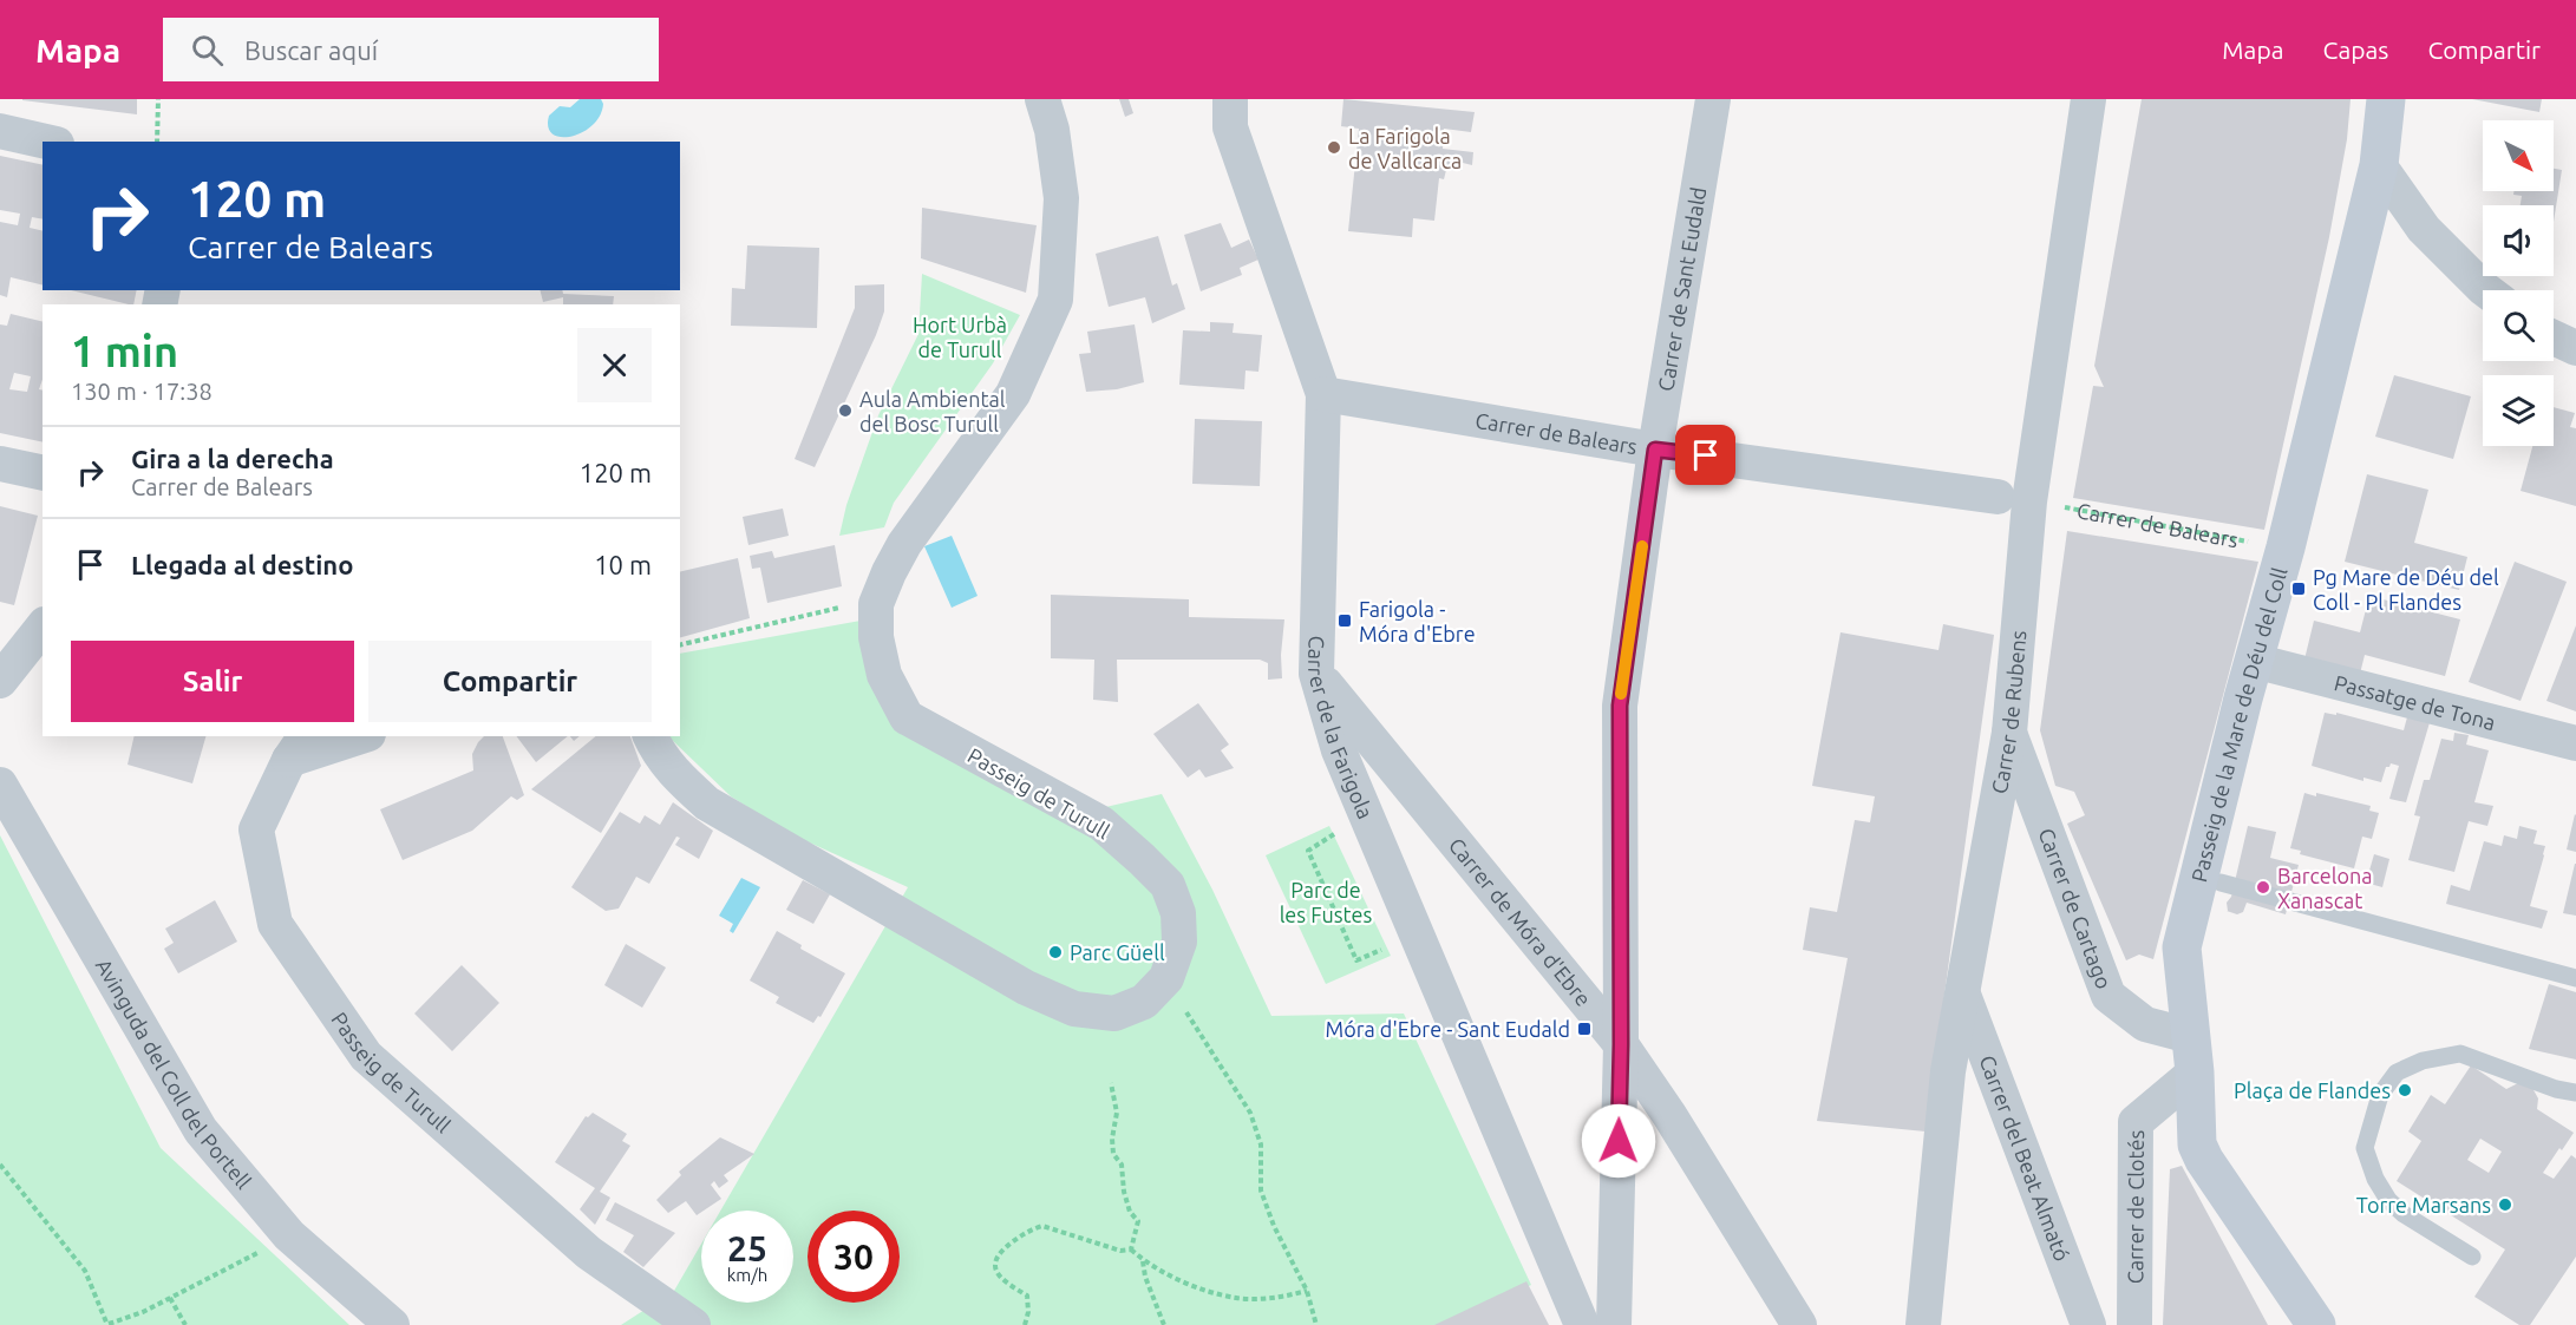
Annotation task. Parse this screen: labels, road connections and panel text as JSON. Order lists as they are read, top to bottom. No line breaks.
{"streets":{"street":["Carrer de Sant Eudald","Carrer de Balears","Passatge de Tona","Carrer de Rubens","Carrer de la Farigola","Passeig de la Mare de Déu del Coll","Passeig de Turull","Carrer de Cartago","Carrer de Móra d'Ebre","Avinguda del Coll del Portell","Carrer del Beat Almató","Carrer de Clotés"]},"crossings":[["Carrer de Sant Eudald","Carrer de Balears"],["Carrer de Sant Eudald","Carrer de Móra d'Ebre"],["Carrer de Balears","Carrer de la Farigola"],["Passatge de Tona","Passeig de la Mare de Déu del Coll"],["Carrer de Rubens","Carrer de Cartago"],["Carrer de Rubens","Carrer del Beat Almató"],["Carrer de la Farigola","Carrer de Móra d'Ebre"],["Passeig de la Mare de Déu del Coll","Carrer de Cartago"],["Passeig de la Mare de Déu del Coll","Carrer de Clotés"],["Carrer de Cartago","Carrer de Clotés"]],"parks":["Hort Urbà de Turull","Parc de les Fustes"],"places":{"other":["La Farigola de Vallcarca","Aula Ambiental del Bosc Turull","Barcelona Xanascat","Parc Güell","Plaça de Flandes","Torre Marsans"],"transit":["Pg Mare de Déu del Coll - Pl Flandes","Farigola - Móra d'Ebre","Móra d'Ebre - Sant Eudald"]},"north":"bottom right","page":{"header":"Mapa","search":"Buscar aquí","nav":["Mapa","Capas","Compartir"],"turn":["120 m","Carrer de Balears"],"heading":["1 min","130 m · 17:38"],"list":[{"name":"Gira a la derecha","note":"Carrer de Balears","value":"120 m"},{"name":"Llegada al destino","value":"10 m"}],"buttons":["Salir","Compartir"],"speed":"25 km/h","limit":"30"}}
